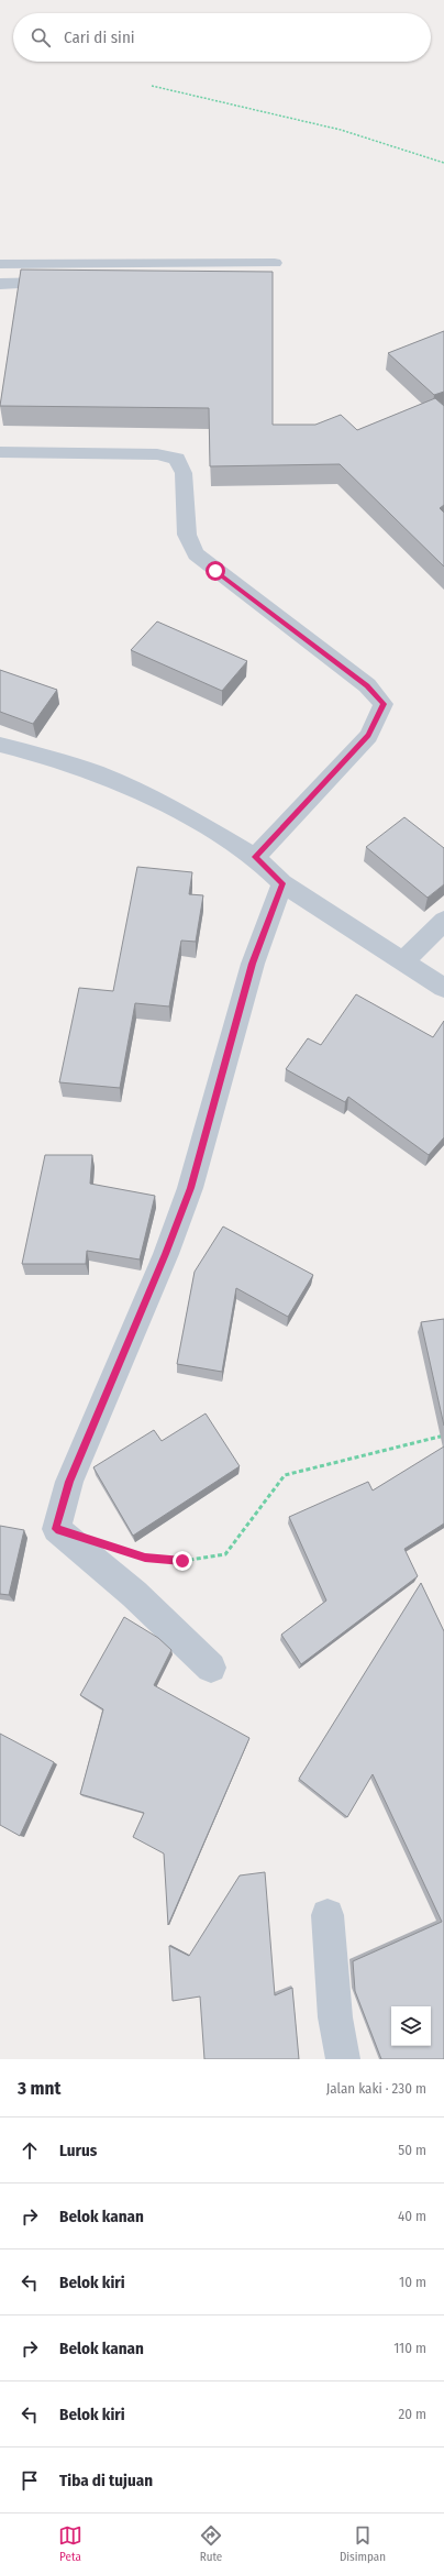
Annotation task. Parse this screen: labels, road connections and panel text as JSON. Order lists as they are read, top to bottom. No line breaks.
{"page":{"search":"Cari di sini","heading":["3 mnt","Jalan kaki · 230 m"],"list":[["Lurus","50 m"],["Belok kanan","40 m"],["Belok kiri","10 m"],["Belok kanan","110 m"],["Belok kiri","20 m"],"Tiba di tujuan"],"nav":["Peta","Rute","Disimpan"]}}
